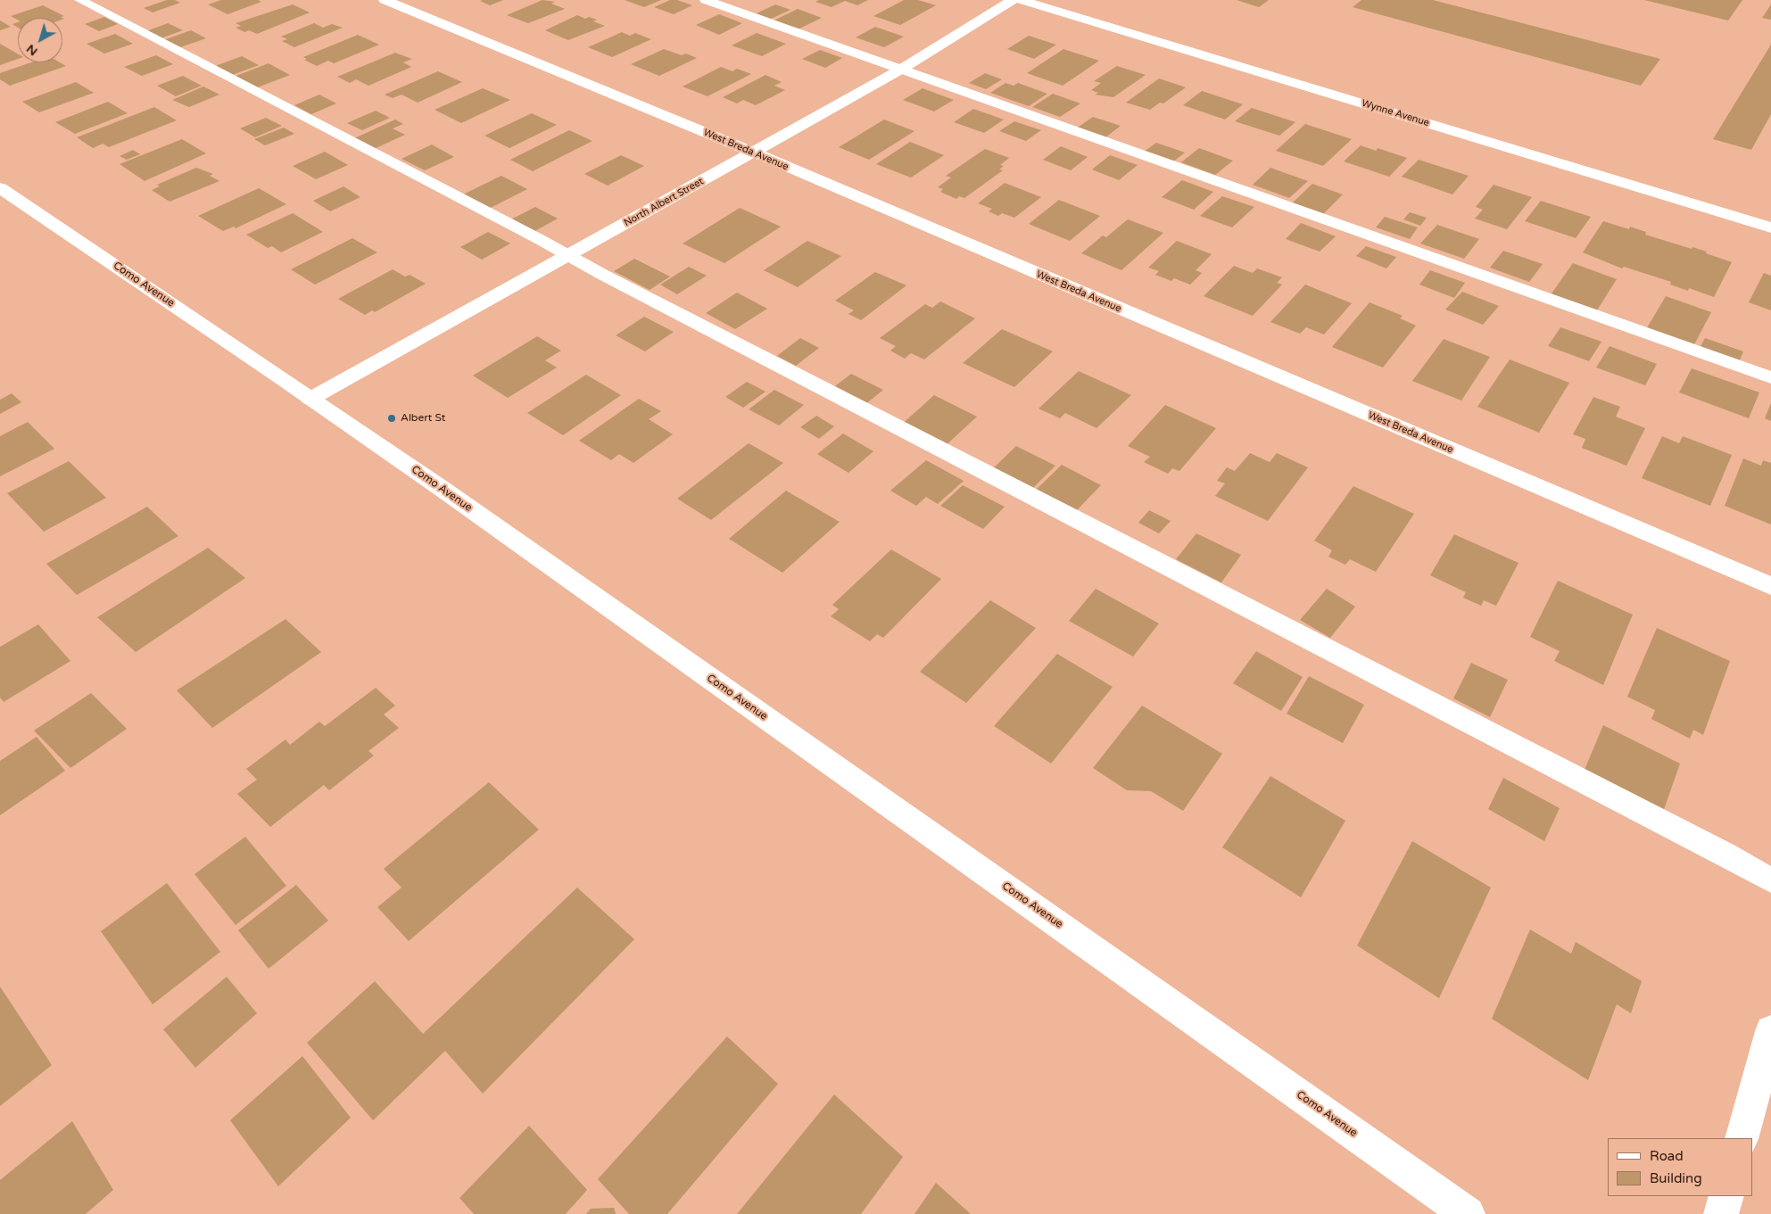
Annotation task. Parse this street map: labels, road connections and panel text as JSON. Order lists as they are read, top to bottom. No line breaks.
{"streets":{"street":["Wynne Avenue","West Breda Avenue","North Albert Street","Como Avenue"]},"crossings":[["West Breda Avenue","North Albert Street"],["North Albert Street","Como Avenue"]],"places":["Albert St"],"legend":["Road","Building"],"north":"bottom left"}
